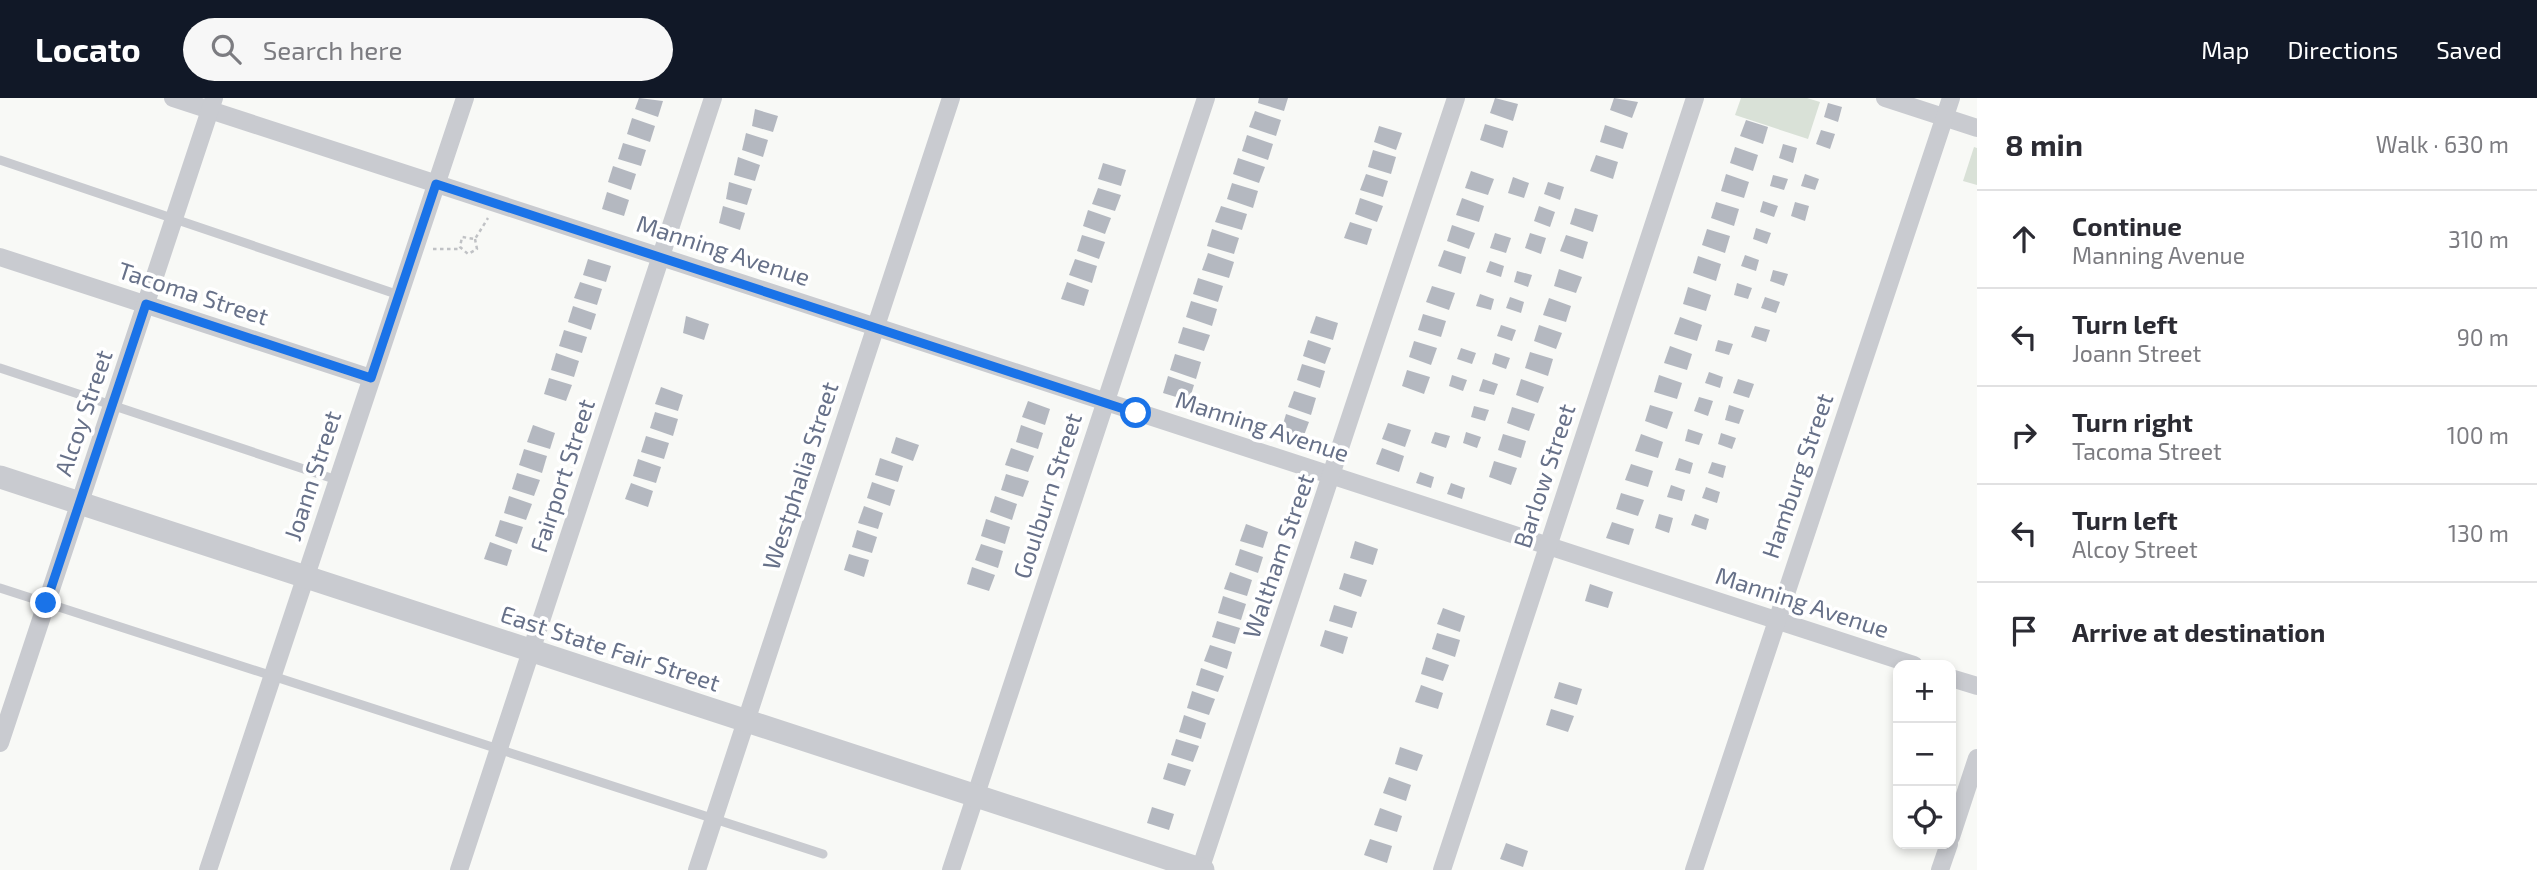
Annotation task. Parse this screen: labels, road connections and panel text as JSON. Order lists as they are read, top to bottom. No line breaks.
{"streets":{"street":["Manning Avenue","Tacoma Street","Alcoy Street","Joann Street","Fairport Street","Westphalia Street","Barlow Street","Hamburg Street","Goulburn Street","Waltham Street","East State Fair Street"]},"crossings":[["Manning Avenue","Alcoy Street"],["Manning Avenue","Joann Street"],["Manning Avenue","Fairport Street"],["Manning Avenue","Westphalia Street"],["Manning Avenue","Barlow Street"],["Manning Avenue","Hamburg Street"],["Manning Avenue","Goulburn Street"],["Manning Avenue","Waltham Street"],["Tacoma Street","Alcoy Street"],["Tacoma Street","Joann Street"],["Alcoy Street","East State Fair Street"],["Joann Street","East State Fair Street"],["Fairport Street","East State Fair Street"],["Westphalia Street","East State Fair Street"],["Goulburn Street","East State Fair Street"],["Waltham Street","East State Fair Street"]],"page":{"header":"Locato","search":"Search here","nav":["Map","Directions","Saved"],"heading":["8 min","Walk · 630 m"],"list":[["Continue","Manning Avenue","310 m"],["Turn left","Joann Street","90 m"],["Turn right","Tacoma Street","100 m"],["Turn left","Alcoy Street","130 m"],"Arrive at destination"],"map_buttons":["+","−"]}}
